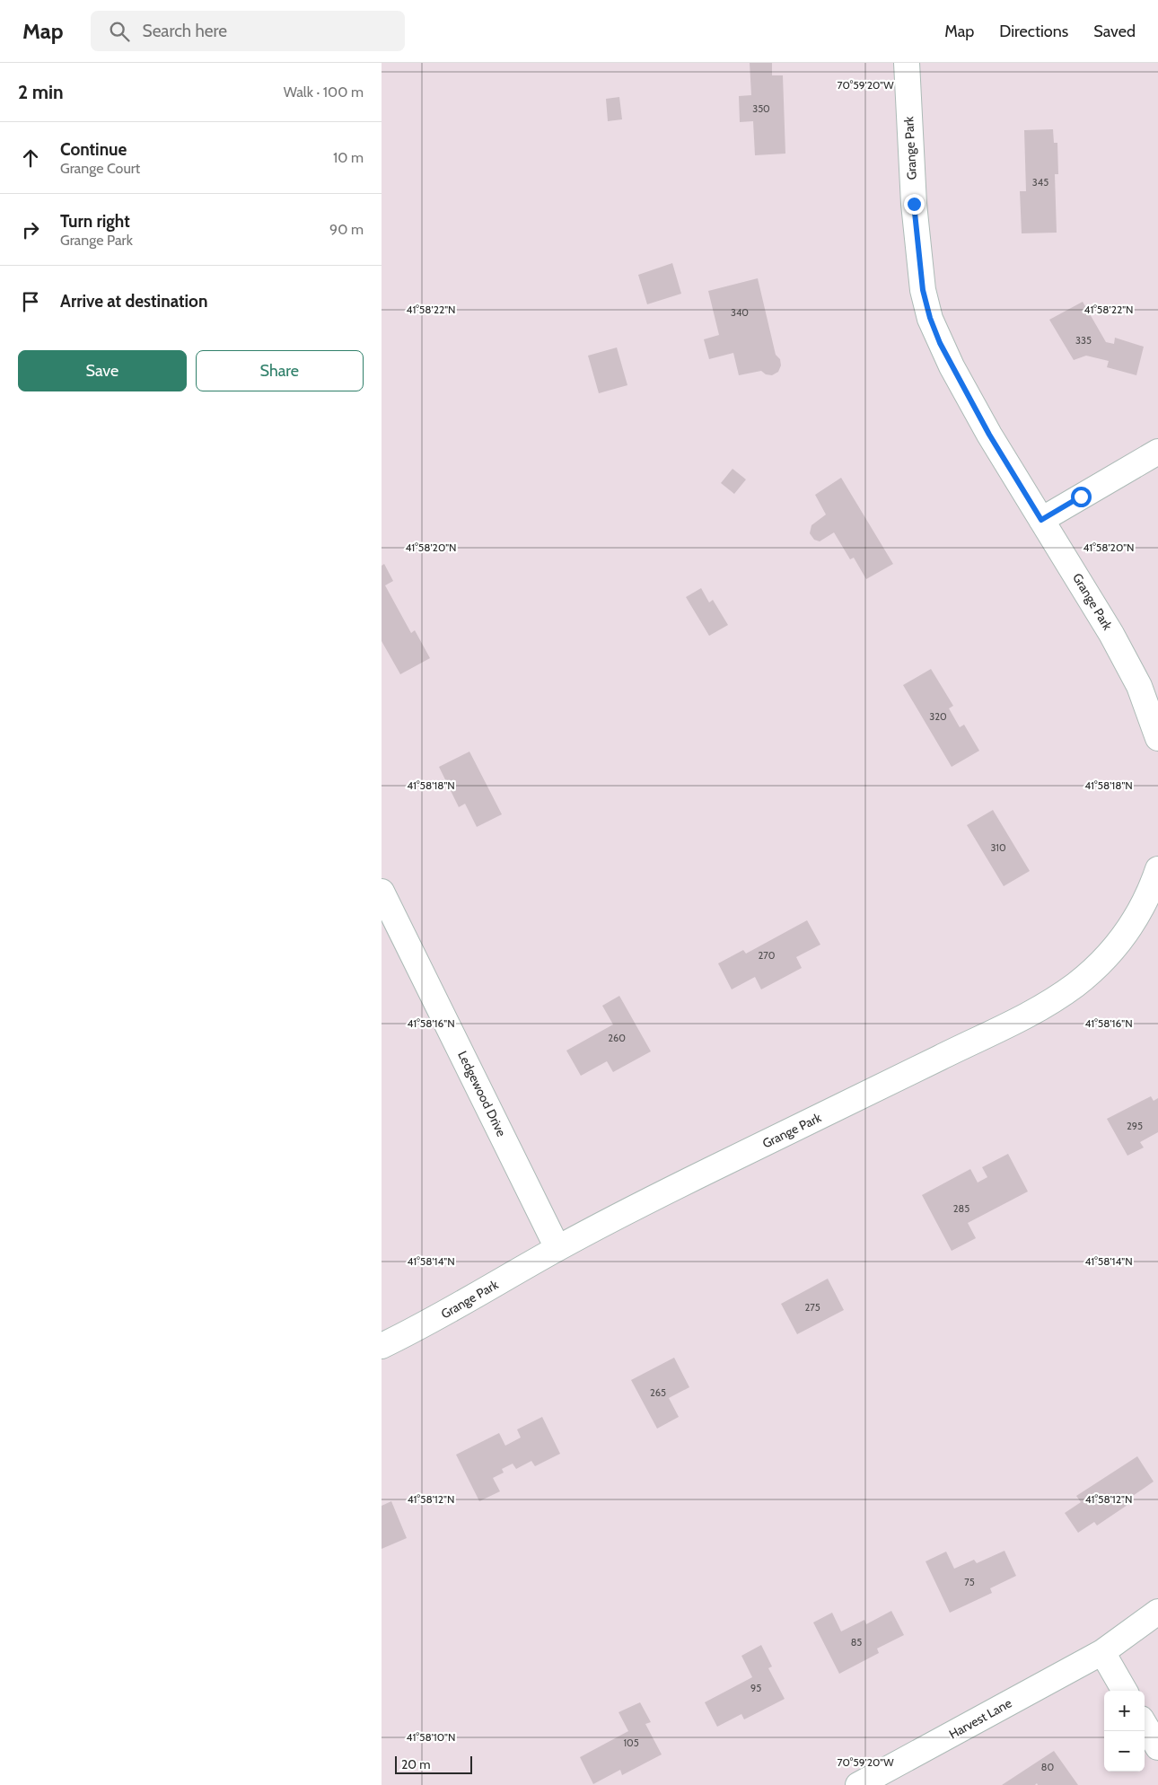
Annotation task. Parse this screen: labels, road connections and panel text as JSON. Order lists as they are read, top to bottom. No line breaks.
{"streets":{"street":["Grange Park","Ledgewood Drive","Harvest Lane"]},"crossings":[["Grange Park","Ledgewood Drive"]],"house_numbers":["350","345","340","335","320","310","270","260","295","285","275","265","75","85","95","105","80"],"scale_bar":"20 m","page":{"header":"Map","search":"Search here","nav":["Map","Directions","Saved"],"heading":["2 min","Walk · 100 m"],"list":[["Continue","Grange Court","10 m"],["Turn right","Grange Park","90 m"],"Arrive at destination"],"buttons":["Save","Share"],"map_buttons":["+","−"],"scale":"20 m"},"coordinates":["70°59'20\"W","41°58'22\"N","41°58'20\"N","41°58'18\"N","41°58'16\"N","41°58'14\"N","41°58'12\"N","41°58'10\"N"]}
